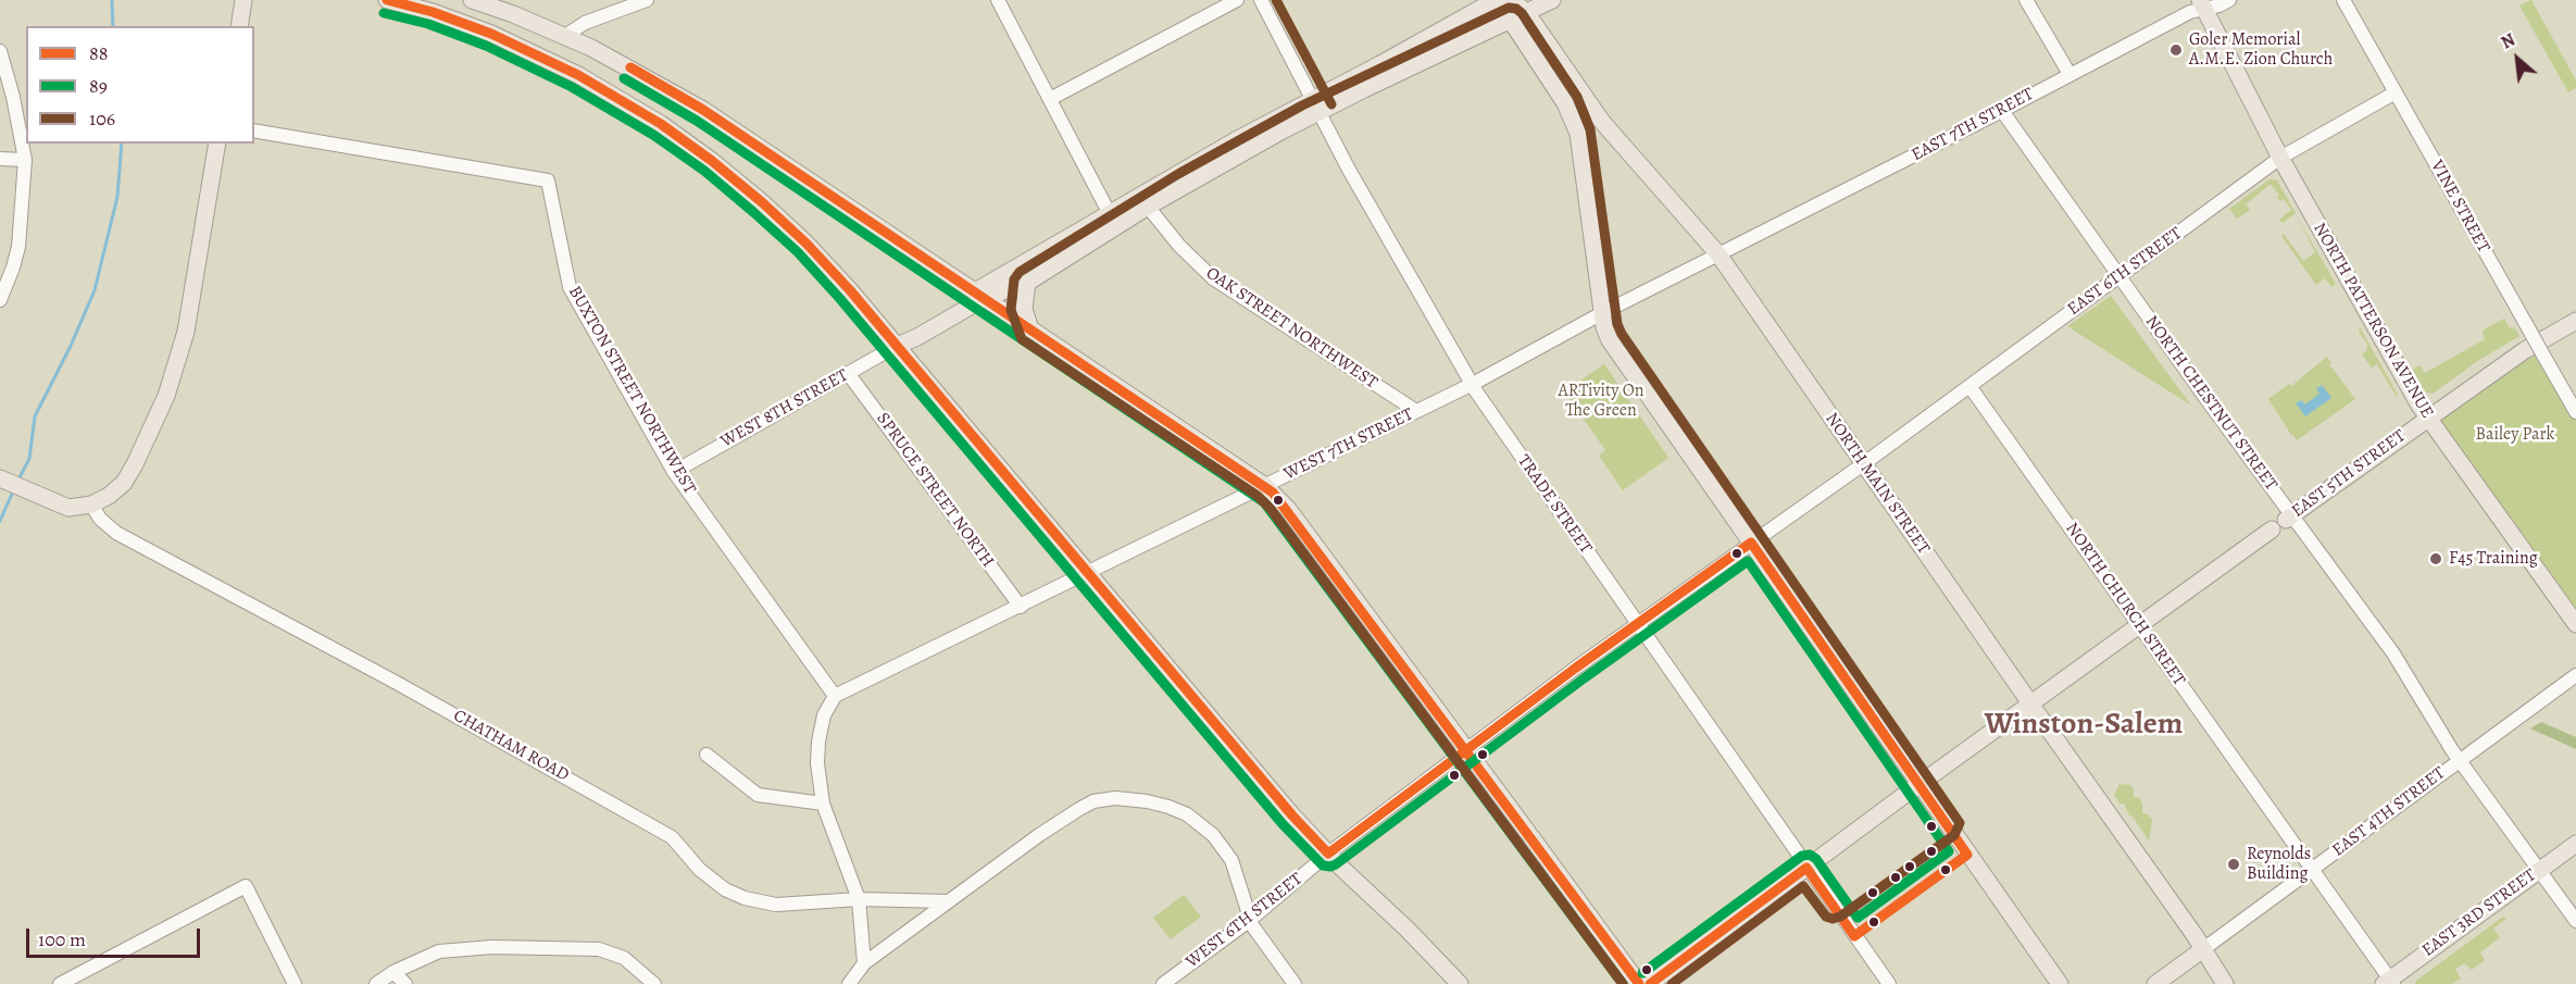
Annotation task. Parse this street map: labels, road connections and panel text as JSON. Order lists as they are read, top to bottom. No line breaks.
{"streets":{"main road":["NORTH PATTERSON AVENUE","WEST 8TH STREET","EAST 5TH STREET","NORTH MAIN STREET","EAST 3RD STREET"],"street":["EAST 7TH STREET","VINE STREET","EAST 6TH STREET","OAK STREET NORTHWEST","BUXTON STREET NORTHWEST","NORTH CHESTNUT STREET","WEST 7TH STREET","SPRUCE STREET NORTH","TRADE STREET","NORTH CHURCH STREET","CHATHAM ROAD","EAST 4TH STREET","WEST 6TH STREET"]},"crossings":[["EAST 7TH STREET","NORTH PATTERSON AVENUE"],["EAST 7TH STREET","NORTH CHESTNUT STREET"],["EAST 7TH STREET","WEST 7TH STREET"],["EAST 7TH STREET","NORTH MAIN STREET"],["VINE STREET","EAST 6TH STREET"],["EAST 6TH STREET","NORTH PATTERSON AVENUE"],["EAST 6TH STREET","NORTH CHESTNUT STREET"],["EAST 6TH STREET","NORTH MAIN STREET"],["EAST 6TH STREET","NORTH CHURCH STREET"],["EAST 6TH STREET","WEST 6TH STREET"],["NORTH PATTERSON AVENUE","EAST 5TH STREET"],["OAK STREET NORTHWEST","WEST 8TH STREET"],["OAK STREET NORTHWEST","WEST 7TH STREET"],["BUXTON STREET NORTHWEST","WEST 8TH STREET"],["BUXTON STREET NORTHWEST","WEST 7TH STREET"],["NORTH CHESTNUT STREET","EAST 5TH STREET"],["NORTH CHESTNUT STREET","EAST 4TH STREET"],["NORTH CHESTNUT STREET","EAST 3RD STREET"],["WEST 8TH STREET","SPRUCE STREET NORTH"],["WEST 8TH STREET","TRADE STREET"],["WEST 7TH STREET","NORTH MAIN STREET"],["WEST 7TH STREET","SPRUCE STREET NORTH"],["WEST 7TH STREET","TRADE STREET"],["EAST 5TH STREET","NORTH MAIN STREET"],["EAST 5TH STREET","TRADE STREET"],["EAST 5TH STREET","NORTH CHURCH STREET"],["NORTH MAIN STREET","EAST 4TH STREET"],["NORTH MAIN STREET","WEST 6TH STREET"],["TRADE STREET","WEST 6TH STREET"],["NORTH CHURCH STREET","EAST 4TH STREET"],["NORTH CHURCH STREET","EAST 3RD STREET"]],"districts":["Winston-Salem"],"parks":["ARTivity On The Green","Bailey Park"],"places":["Goler Memorial A.M.E. Zion Church","F45 Training","Reynolds Building"],"lines":["transit line 88","transit line 106","transit line 89"],"legend":["88","89","106"],"scale_bar":"100 m","north":"top left"}
